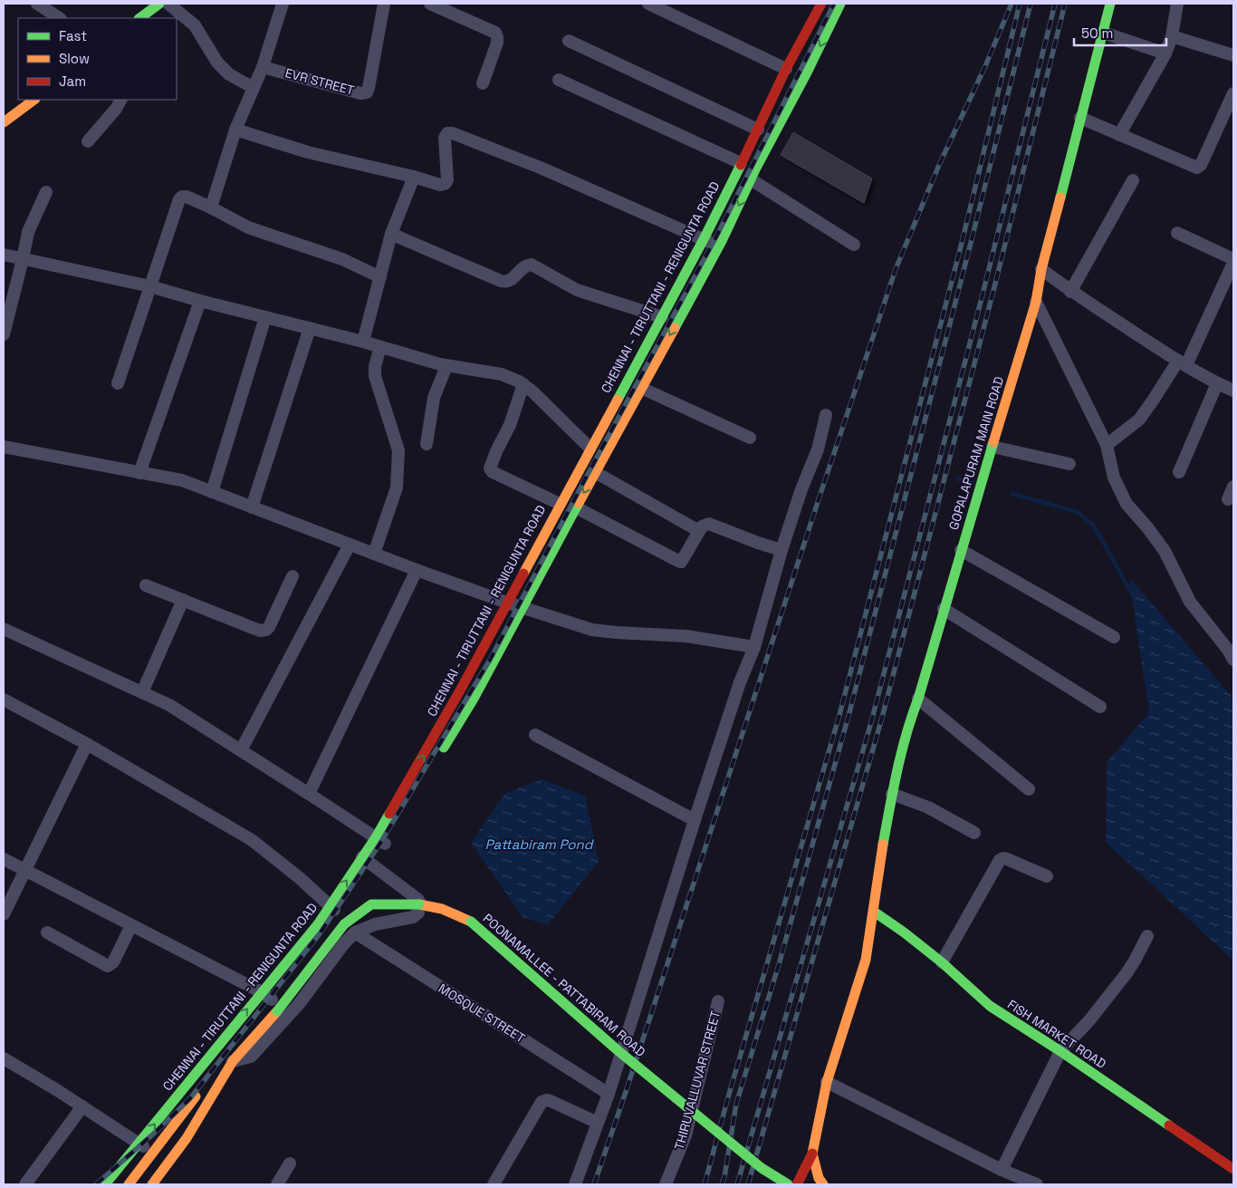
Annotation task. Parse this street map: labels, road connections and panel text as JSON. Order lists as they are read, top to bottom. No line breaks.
{"streets":{"main road":["CHENNAI - TIRUTTANI - RENIGUNTA ROAD","GOPALAPURAM MAIN ROAD","POONAMALLEE - PATTABIRAM ROAD","FISH MARKET ROAD"],"street":["EVR STREET","MOSQUE STREET","THIRUVALLUVAR STREET"]},"crossings":[["GOPALAPURAM MAIN ROAD","FISH MARKET ROAD"]],"water":["Pattabiram Pond"],"legend":["Fast","Slow","Jam"],"scale_bar":"50 m"}
